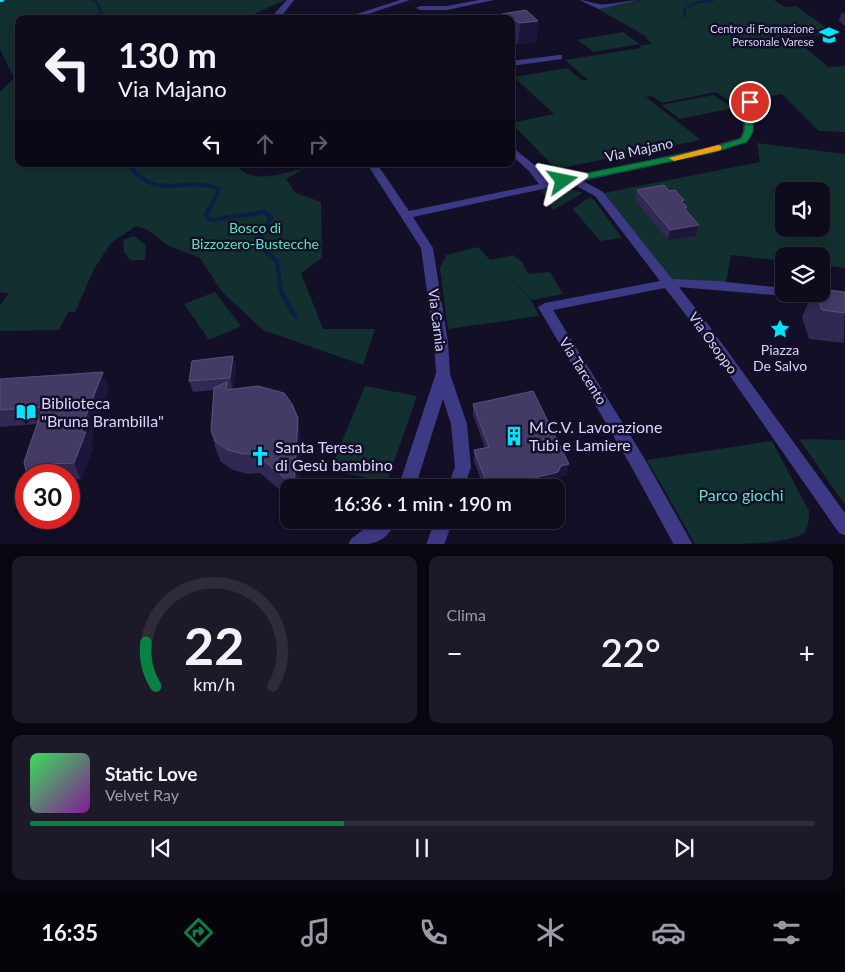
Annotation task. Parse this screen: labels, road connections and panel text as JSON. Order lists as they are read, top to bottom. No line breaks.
{"streets":{"street":["Via Majano","Via Carnia","Via Osoppo","Via Tarcento"]},"crossings":[["Via Majano","Via Carnia"],["Via Majano","Via Osoppo"],["Via Osoppo","Via Tarcento"]],"parks":["Bosco di Bizzozero-Bustecche","Parco giochi"],"places":{"school or university":["Centro di Formazione Personale Varese"],"place":["Piazza De Salvo"],"library":["Biblioteca \"Bruna Brambilla\""],"building":["M.C.V. Lavorazione Tubi e Lamiere"],"church":["Santa Teresa di Gesù bambino"]},"page":{"turn":["130 m","Via Majano"],"limit":"30","trip":"16:36 · 1 min · 190 m","tile":"Clima","heat":["−","22°","+"],"song":["Static Love","Velvet Ray"],"tabs":"16:35","gauge":["22","km/h"]}}
